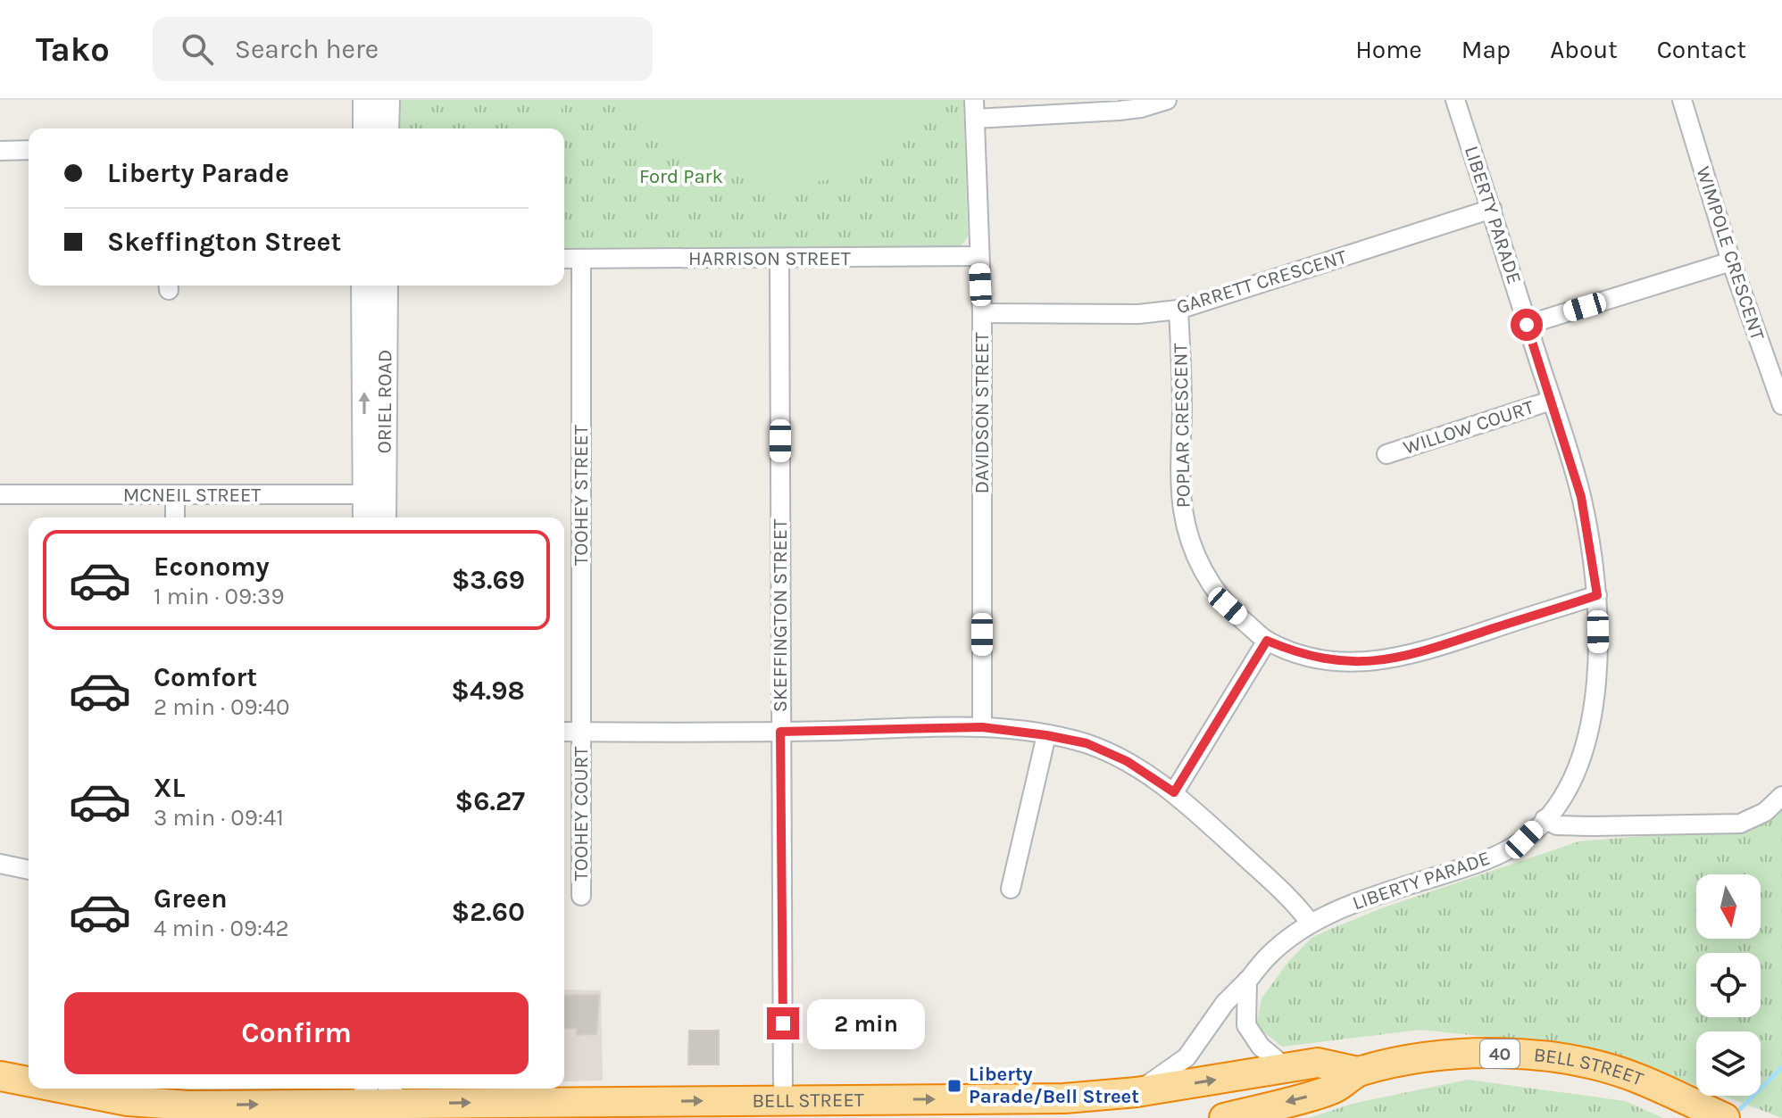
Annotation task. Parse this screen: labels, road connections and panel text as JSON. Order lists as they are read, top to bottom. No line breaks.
{"streets":{"highway":["40","BELL STREET"],"main road":["ORIEL ROAD"],"street":["LIBERTY PARADE","WIMPOLE CRESCENT","HARRISON STREET","GARRETT CRESCENT","DAVIDSON STREET","POPLAR CRESCENT","WILLOW COURT","MCNEIL STREET","TOOHEY STREET","SKEFFINGTON STREET","TOOHEY COURT"]},"crossings":[["LIBERTY PARADE","GARRETT CRESCENT"],["LIBERTY PARADE","POPLAR CRESCENT"],["LIBERTY PARADE","WILLOW COURT"],["LIBERTY PARADE","BELL STREET"],["HARRISON STREET","DAVIDSON STREET"],["HARRISON STREET","TOOHEY STREET"],["HARRISON STREET","SKEFFINGTON STREET"],["GARRETT CRESCENT","DAVIDSON STREET"],["GARRETT CRESCENT","POPLAR CRESCENT"],["ORIEL ROAD","MCNEIL STREET"],["TOOHEY STREET","TOOHEY COURT"],["SKEFFINGTON STREET","BELL STREET"]],"parks":["Ford Park"],"places":{"transit":["Liberty Parade/Bell Street"]},"north":"bottom","page":{"header":"Tako","search":"Search here","nav":["Home","Map","About","Contact"],"banner":["Liberty Parade","Skeffington Street"],"list":[{"name":"Economy","note":"1 min · 09:39","value":"$3.69"},{"name":"Comfort","note":"2 min · 09:40","value":"$4.98"},{"name":"XL","note":"3 min · 09:41","value":"$6.27"},{"name":"Green","note":"4 min · 09:42","value":"$2.60"}],"buttons":"Confirm","bubble":"2 min"}}
